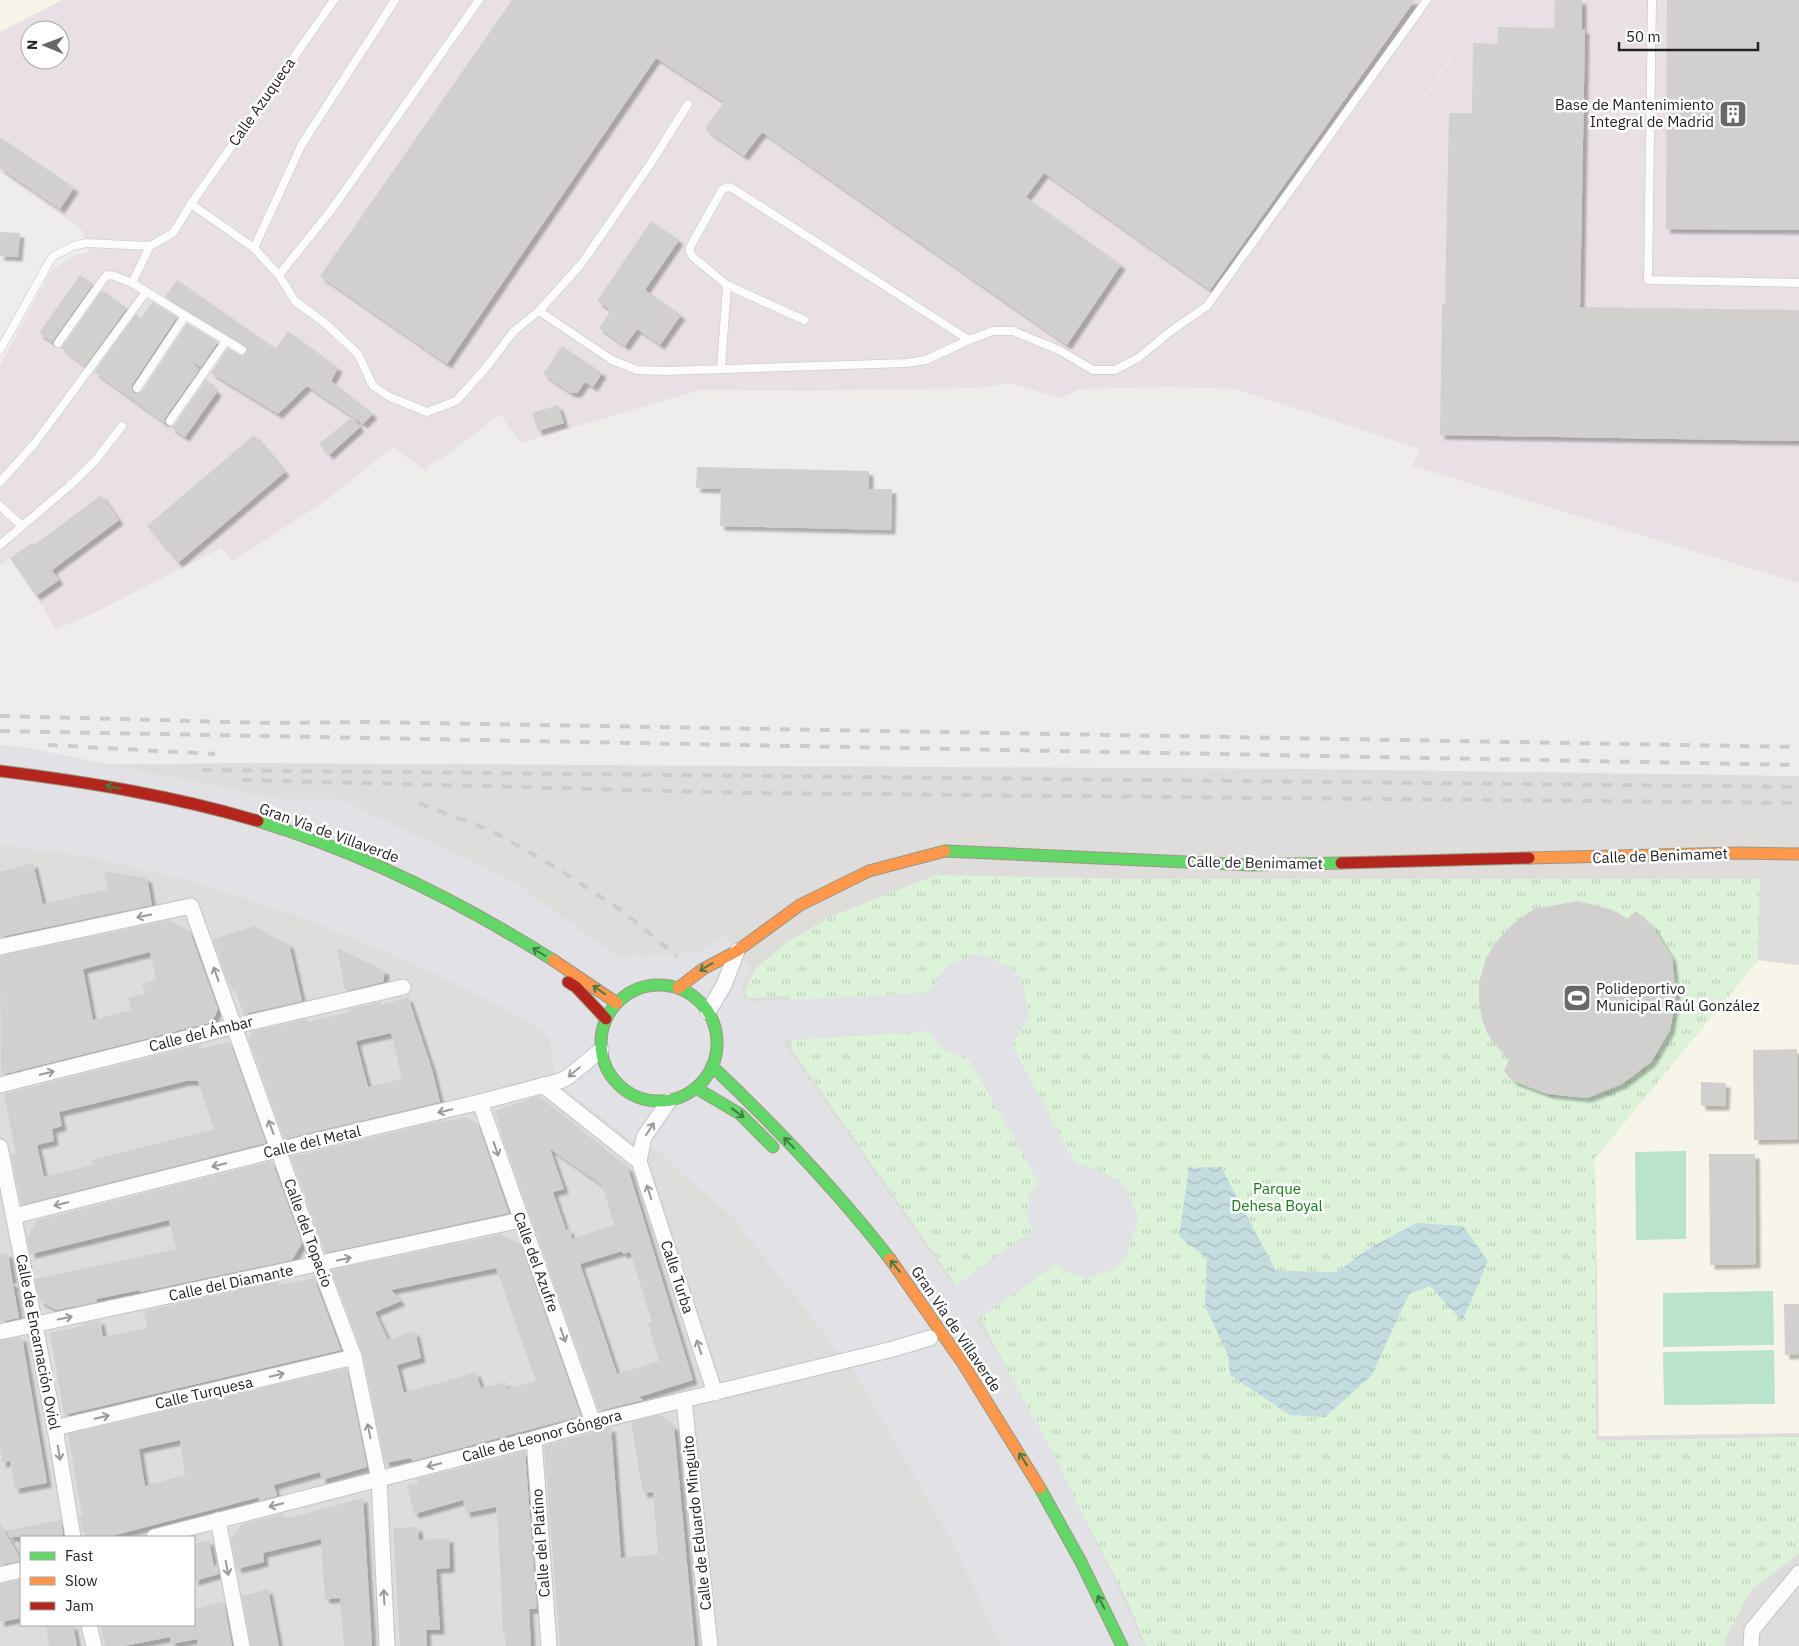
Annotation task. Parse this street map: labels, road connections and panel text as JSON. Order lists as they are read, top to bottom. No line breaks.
{"streets":{"street":["Gran Vía de Villaverde","Calle de Benimamet","Calle del Ámbar","Calle del Metal","Calle del Topacio","Calle del Azufre","Calle Turba","Calle del Diamante","Calle de Encarnación Oviol","Calle Turquesa","Calle de Leonor Góngora","Calle de Eduardo Minguito","Calle del Platino"],"lane":["Calle Azuqueca"]},"crossings":[["Gran Vía de Villaverde","Calle de Benimamet"],["Gran Vía de Villaverde","Calle del Metal"],["Calle de Benimamet","Calle del Metal"],["Calle del Ámbar","Calle del Topacio"],["Calle del Metal","Calle del Topacio"],["Calle del Metal","Calle del Azufre"],["Calle del Metal","Calle de Encarnación Oviol"],["Calle del Topacio","Calle del Diamante"],["Calle del Topacio","Calle Turquesa"],["Calle del Topacio","Calle de Leonor Góngora"],["Calle del Azufre","Calle del Diamante"],["Calle del Azufre","Calle de Leonor Góngora"],["Calle Turba","Calle de Leonor Góngora"],["Calle del Diamante","Calle de Encarnación Oviol"],["Calle de Encarnación Oviol","Calle Turquesa"],["Calle de Leonor Góngora","Calle de Eduardo Minguito"],["Calle de Leonor Góngora","Calle del Platino"]],"one_way":["Calle del Ámbar","Calle del Metal","Calle del Azufre","Calle Turba","Calle del Diamante","Calle Turquesa","Calle de Leonor Góngora"],"parks":["Parque Dehesa Boyal"],"places":{"building":["Base de Mantenimiento Integral de Madrid"],"sports":["Polideportivo Municipal Raúl González"]},"legend":["Fast","Slow","Jam"],"scale_bar":"50 m","north":"left"}
